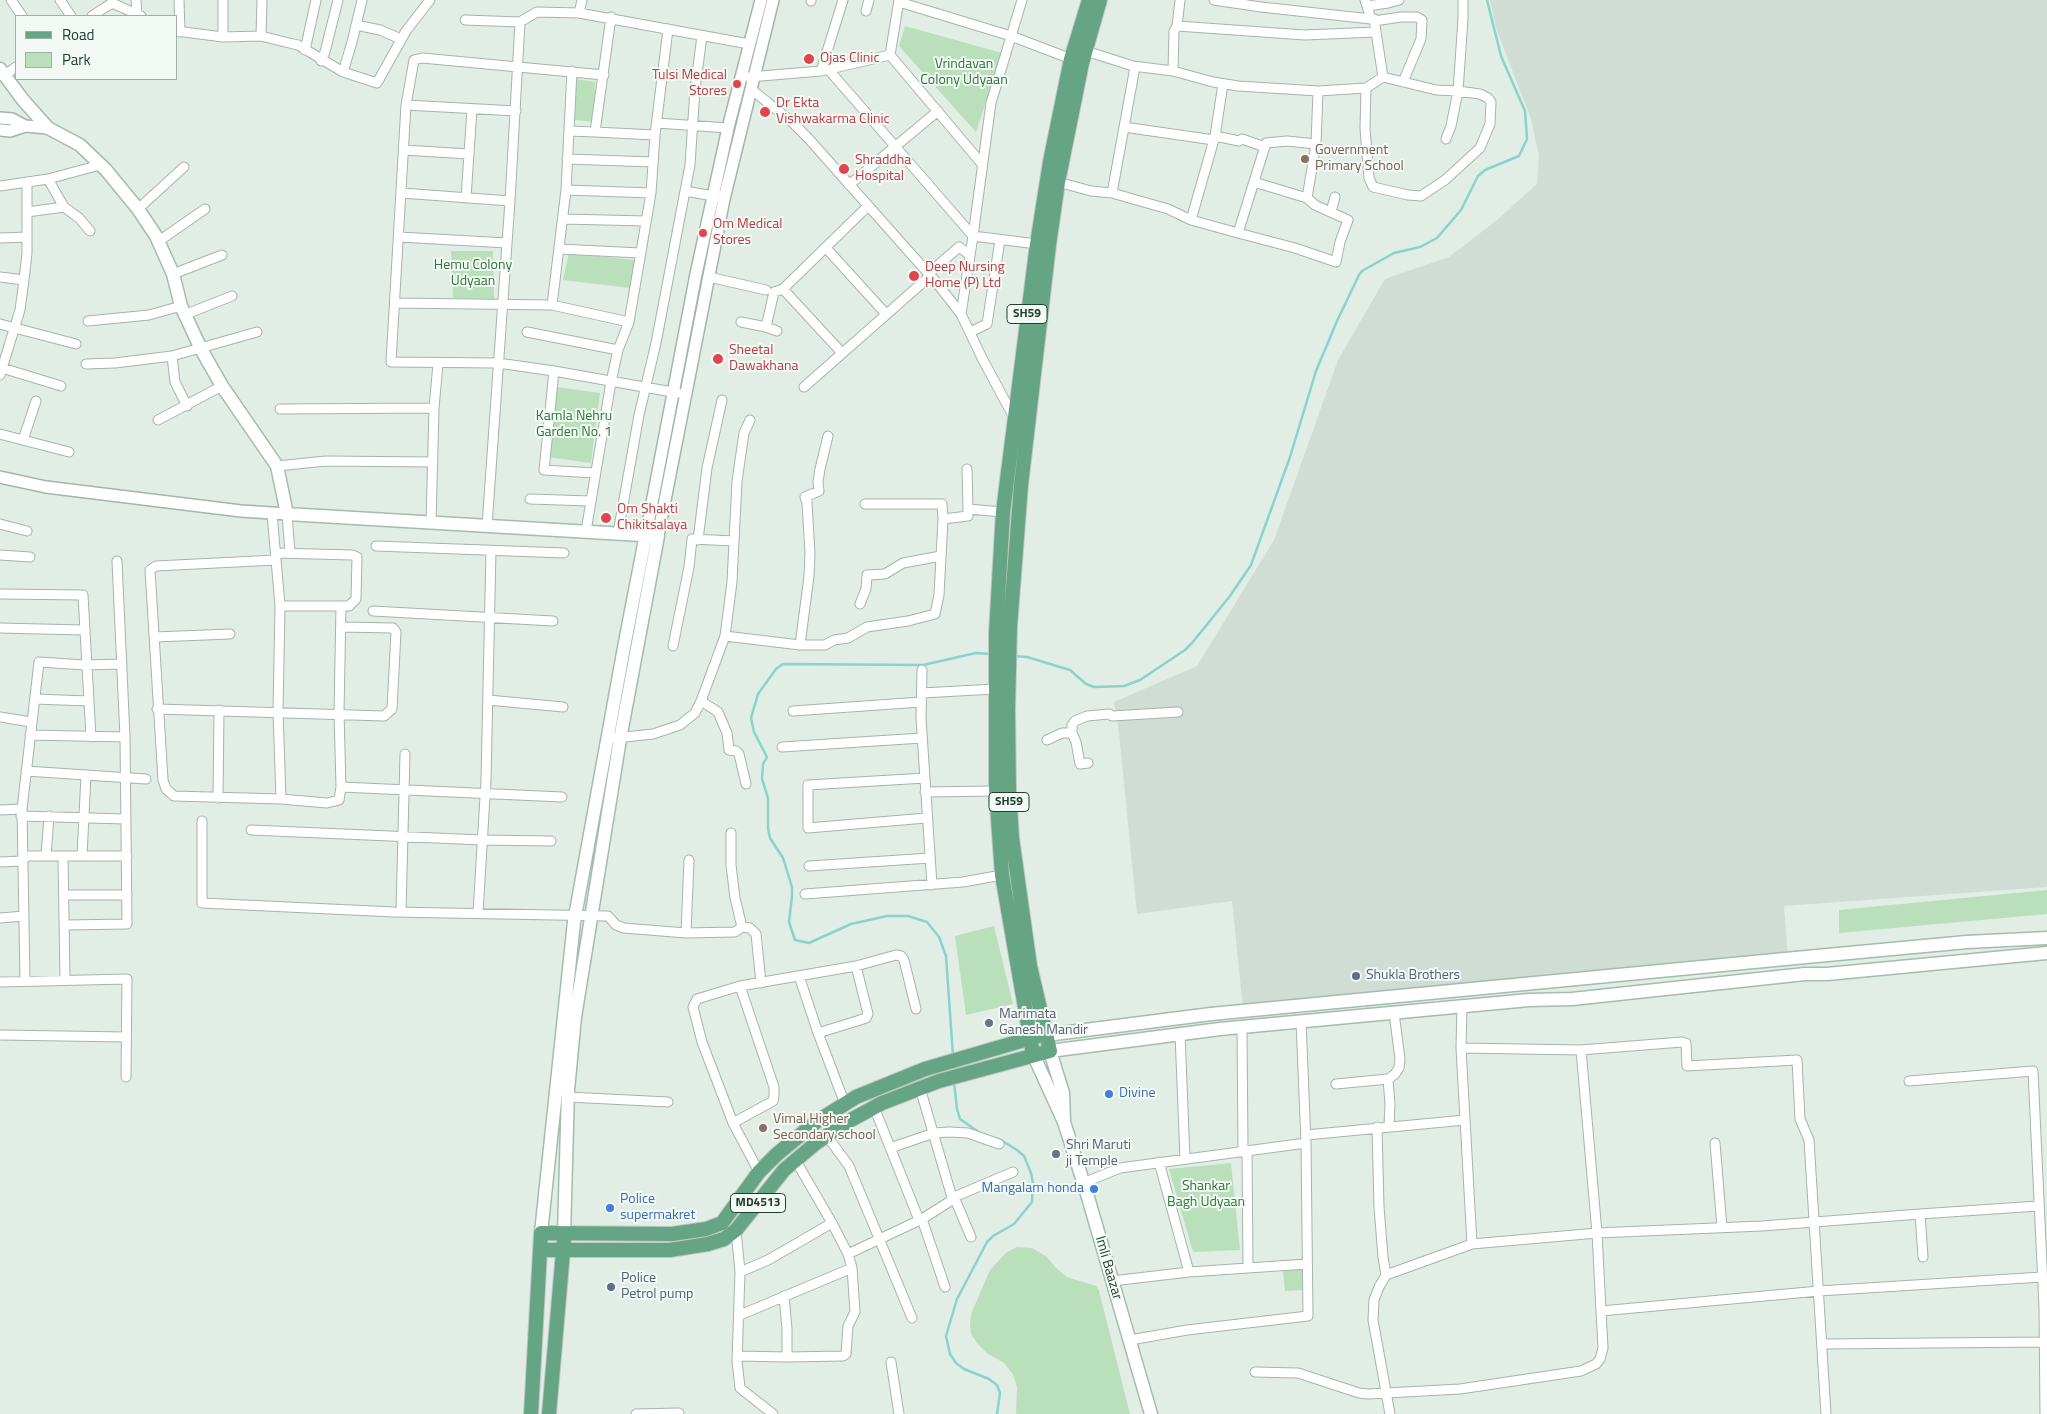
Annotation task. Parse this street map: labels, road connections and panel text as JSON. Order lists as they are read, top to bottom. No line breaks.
{"streets":{"main road":["SH59","MD4513","Imli Baazar"]},"crossings":[["SH59","MD4513"]],"parks":["Vrindavan Colony Udyaan","Hemu Colony Udyaan","Kamla Nehru Garden No. 1","Shankar Bagh Udyaan"],"places":["Ojas Clinic","Tulsi Medical Stores","Dr Ekta Vishwakarma Clinic","Government Primary School","Shraddha Hospital","Om Medical Stores","Deep Nursing Home (P) Ltd","Sheetal Dawakhana","Om Shakti Chikitsalaya","Shukla Brothers","Marimata Ganesh Mandir","Divine","Vimal Higher Secondary school","Shri Maruti ji Temple","Mangalam honda","Police supermakret","Police Petrol pump"],"legend":["Road","Park"]}
